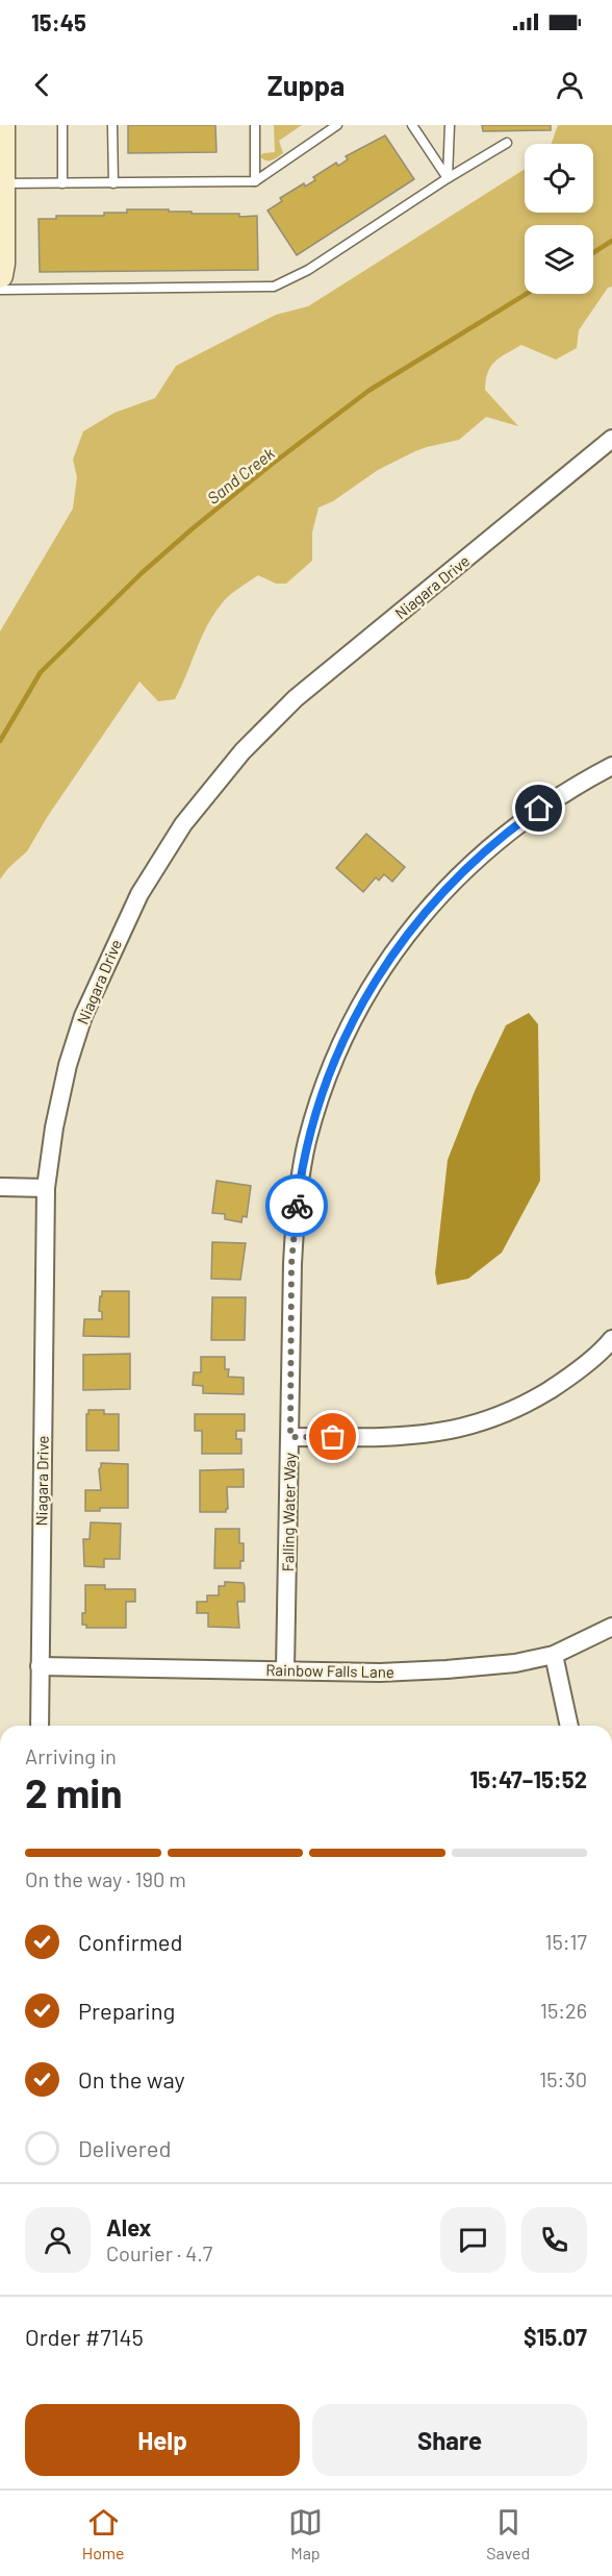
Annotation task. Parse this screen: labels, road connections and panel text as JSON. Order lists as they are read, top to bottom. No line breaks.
{"streets":{"street":["Niagara Drive","Falling Water Way","Rainbow Falls Lane"]},"crossings":[["Niagara Drive","Rainbow Falls Lane"],["Falling Water Way","Rainbow Falls Lane"]],"water":["Sand Creek"],"page":{"status":"15:45","header":"Zuppa","heading":["2 min","Arriving in","15:47–15:52"],"panel":["Alex","Courier · 4.7","Order #7145","$15.07"],"bar":"On the way · 190 m","list":[["Confirmed","15:17"],["Preparing","15:26"],["On the way","15:30"],"Delivered"],"buttons":["Help","Share"],"tabs":["Home","Map","Saved"]}}
